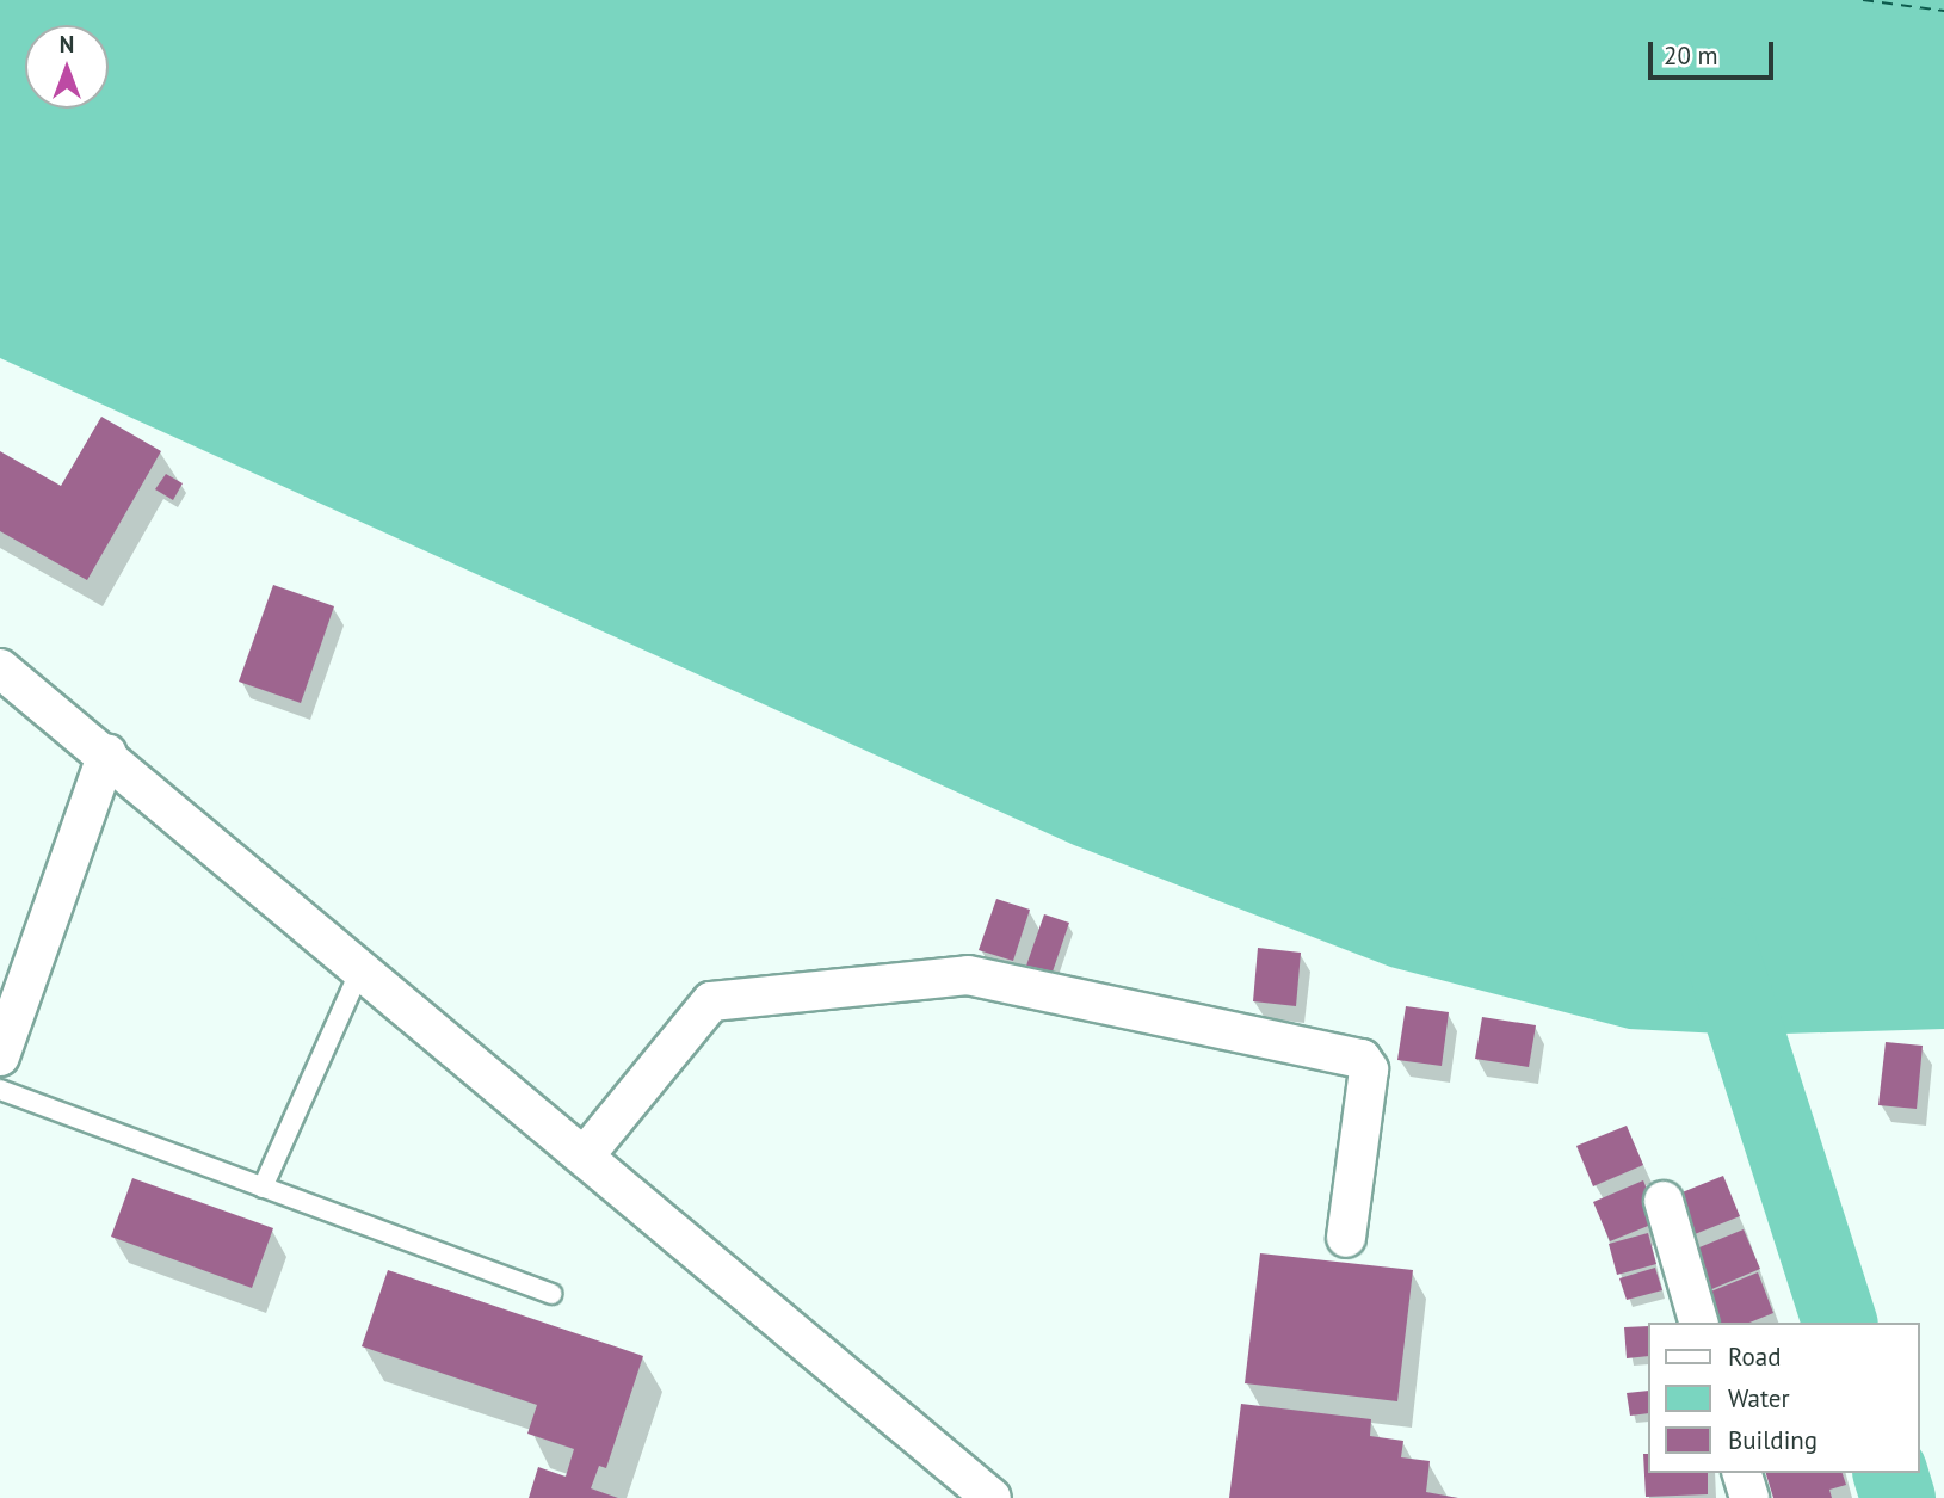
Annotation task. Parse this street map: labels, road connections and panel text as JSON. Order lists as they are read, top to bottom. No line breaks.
{"legend":["Road","Water","Building"],"scale_bar":"20 m","north":"top"}
